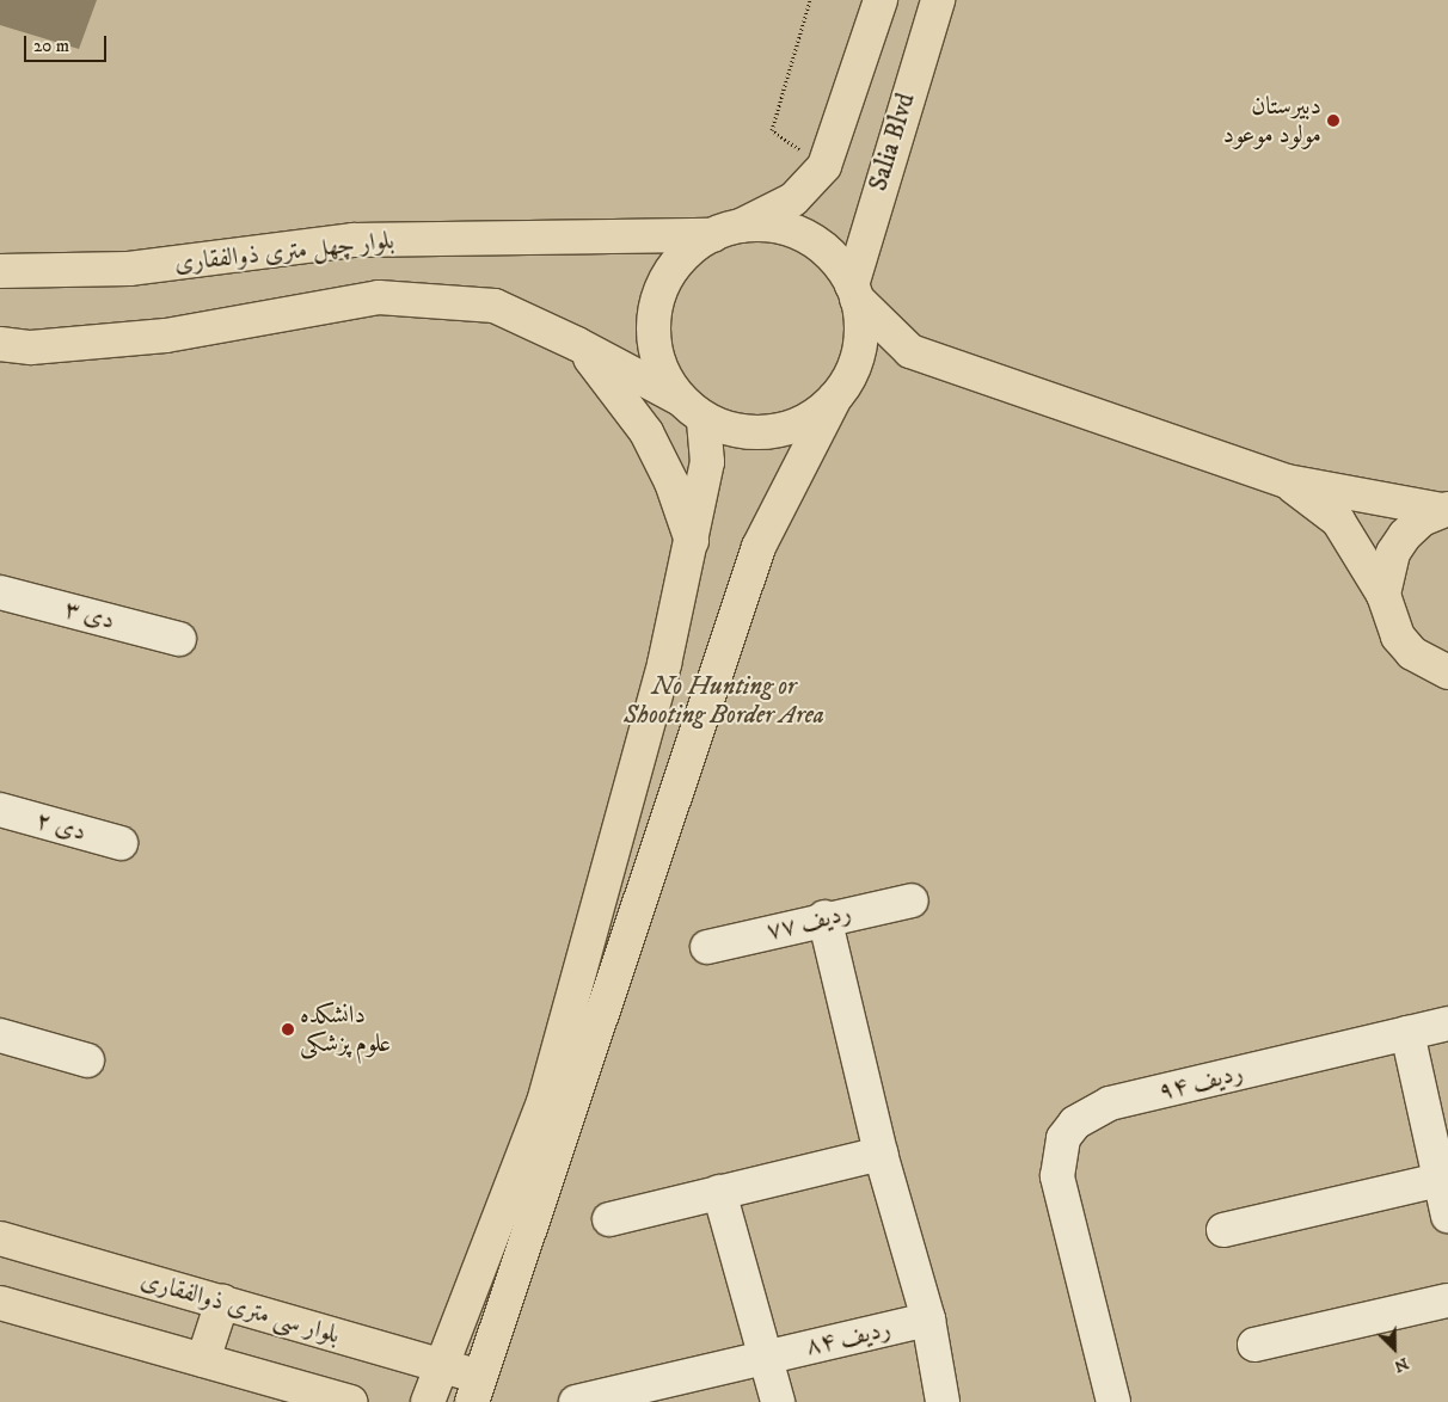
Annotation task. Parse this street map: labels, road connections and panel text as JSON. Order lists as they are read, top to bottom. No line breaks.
{"streets":{"main road":["Salia Blvd","بلوار چهل متری ذوالفقاری","بلوار سی متری ذوالفقاری"],"street":["دی ۳","دی ۲","ردیف ۷۷","ردیف ۹۴","ردیف ۸۴"]},"crossings":[["Salia Blvd","بلوار چهل متری ذوالفقاری"]],"parks":["No Hunting or Shooting Border Area"],"places":["دبیرستان مولود موعود","دانشکده علوم پزشکی"],"scale_bar":"20 m","north":"bottom right"}
